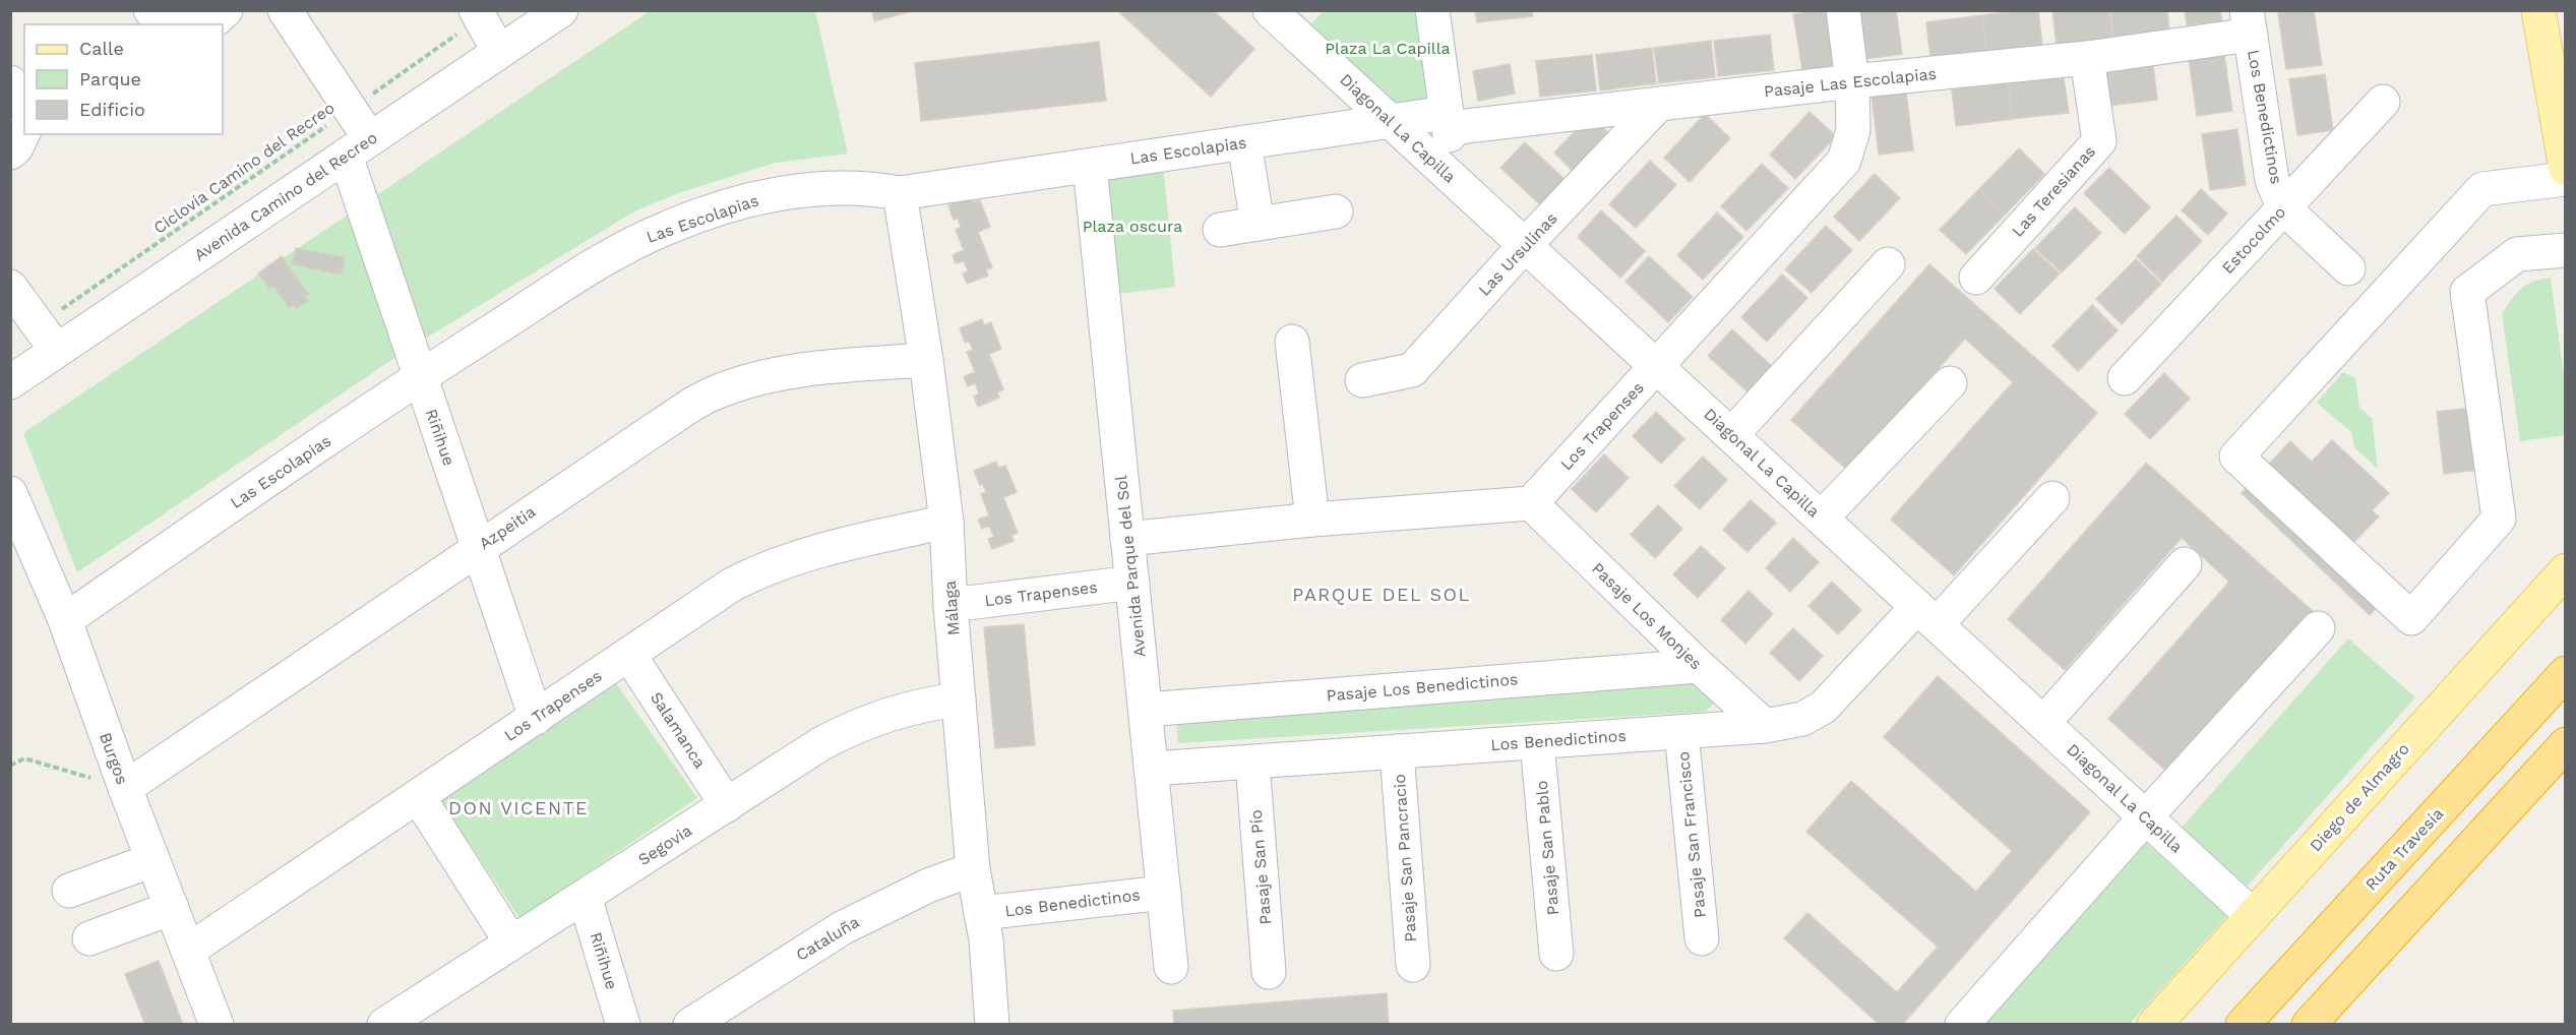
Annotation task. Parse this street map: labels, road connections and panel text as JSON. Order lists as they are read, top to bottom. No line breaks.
{"streets":{"highway":["Ruta Travesía"],"main road":["Diego de Almagro"],"street":["Pasaje Las Escolapias","Los Benedictinos","Diagonal La Capilla","Las Escolapias","Las Teresianas","Avenida Camino del Recreo","Estocolmo","Las Ursulinas","Los Trapenses","Riñihue","Azpeitia","Avenida Parque del Sol","Málaga","Pasaje Los Monjes","Pasaje Los Benedictinos","Salamanca","Burgos","Pasaje San Francisco","Segovia","Pasaje San Pablo","Pasaje San Pancracio","Pasaje San Pío","Cataluña"],"path":["Ciclovía Camino del Recreo"]},"crossings":[["Pasaje Las Escolapias","Los Benedictinos"],["Pasaje Las Escolapias","Las Escolapias"],["Pasaje Las Escolapias","Las Teresianas"],["Pasaje Las Escolapias","Las Ursulinas"],["Pasaje Las Escolapias","Los Trapenses"],["Los Benedictinos","Diagonal La Capilla"],["Los Benedictinos","Estocolmo"],["Los Benedictinos","Avenida Parque del Sol"],["Los Benedictinos","Málaga"],["Los Benedictinos","Pasaje Los Monjes"],["Los Benedictinos","Pasaje San Francisco"],["Los Benedictinos","Pasaje San Pablo"],["Los Benedictinos","Pasaje San Pancracio"],["Los Benedictinos","Pasaje San Pío"],["Diagonal La Capilla","Las Escolapias"],["Diagonal La Capilla","Las Ursulinas"],["Diagonal La Capilla","Los Trapenses"],["Diagonal La Capilla","Diego de Almagro"],["Las Escolapias","Riñihue"],["Las Escolapias","Avenida Parque del Sol"],["Las Escolapias","Málaga"],["Las Escolapias","Burgos"],["Ciclovía Camino del Recreo","Avenida Camino del Recreo"],["Ciclovía Camino del Recreo","Riñihue"],["Avenida Camino del Recreo","Riñihue"],["Los Trapenses","Riñihue"],["Los Trapenses","Avenida Parque del Sol"],["Los Trapenses","Málaga"],["Los Trapenses","Pasaje Los Monjes"],["Los Trapenses","Salamanca"],["Los Trapenses","Burgos"],["Riñihue","Azpeitia"],["Riñihue","Segovia"],["Azpeitia","Málaga"],["Azpeitia","Burgos"],["Avenida Parque del Sol","Pasaje Los Benedictinos"],["Málaga","Segovia"],["Málaga","Cataluña"],["Pasaje Los Monjes","Pasaje Los Benedictinos"],["Salamanca","Segovia"]],"districts":["PARQUE DEL SOL","DON VICENTE"],"parks":["Plaza La Capilla","Plaza oscura"],"legend":["Calle","Parque","Edificio"]}
